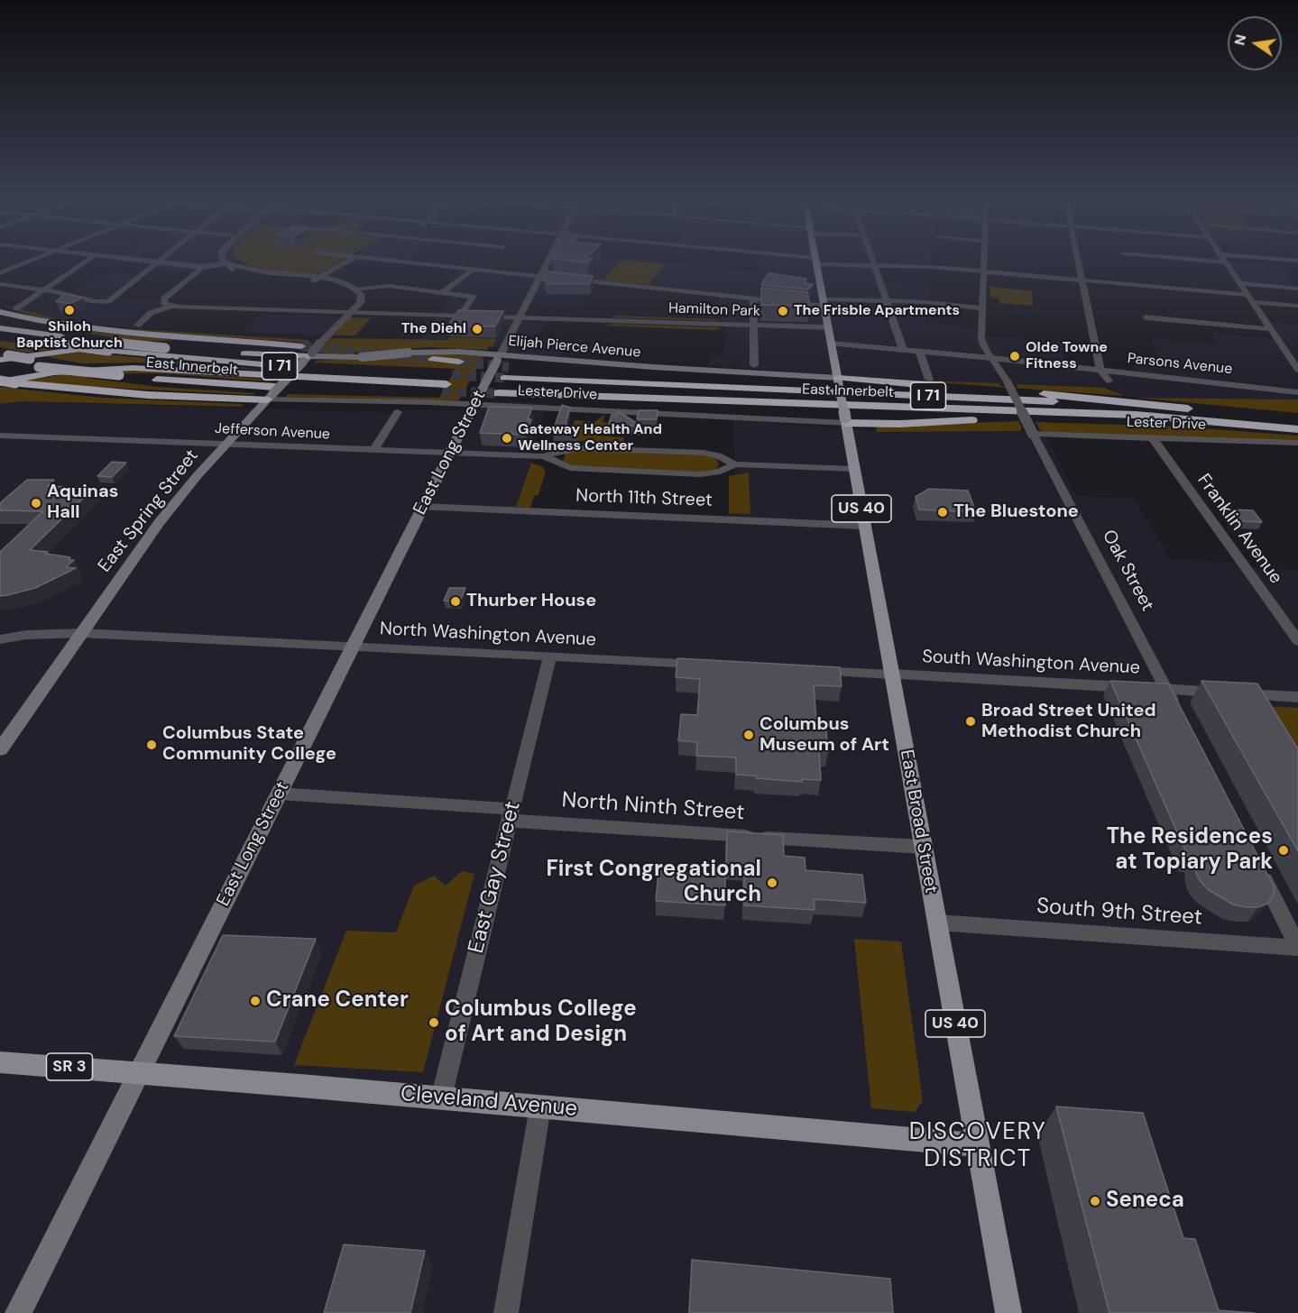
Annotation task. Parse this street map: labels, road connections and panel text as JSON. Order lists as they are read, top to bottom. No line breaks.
{"streets":{"highway":["I 71","East Innerbelt"],"main road":["Elijah Pierce Avenue","East Long Street","US 40","East Spring Street","East Broad Street","SR 3","Cleveland Avenue"],"street":["Hamilton Park","Parsons Avenue","Lester Drive","Jefferson Avenue","North 11th Street","Franklin Avenue","Oak Street","North Washington Avenue","South Washington Avenue","North Ninth Street","East Gay Street","South 9th Street"]},"crossings":[["Hamilton Park","East Broad Street"],["Elijah Pierce Avenue","East Long Street"],["Elijah Pierce Avenue","East Spring Street"],["Elijah Pierce Avenue","East Broad Street"],["Parsons Avenue","Oak Street"],["Parsons Avenue","East Broad Street"],["I 71","East Innerbelt"],["Lester Drive","East Long Street"],["Lester Drive","East Spring Street"],["Lester Drive","Franklin Avenue"],["Lester Drive","Oak Street"],["Lester Drive","East Broad Street"],["Jefferson Avenue","East Long Street"],["Jefferson Avenue","East Spring Street"],["Jefferson Avenue","East Broad Street"],["East Long Street","North 11th Street"],["East Long Street","North Washington Avenue"],["East Long Street","North Ninth Street"],["East Long Street","Cleveland Avenue"],["North 11th Street","East Broad Street"],["East Spring Street","North Washington Avenue"],["Oak Street","South Washington Avenue"],["North Washington Avenue","East Gay Street"],["South Washington Avenue","East Broad Street"],["North Ninth Street","East Broad Street"],["North Ninth Street","East Gay Street"],["East Broad Street","South 9th Street"],["East Broad Street","Cleveland Avenue"],["East Gay Street","Cleveland Avenue"]],"districts":["DISCOVERY DISTRICT"],"places":["Shiloh Baptist Church","The Frisble Apartments","The Diehl","Olde Towne Fitness","Gateway Health And Wellness Center","Aquinas Hall","The Bluestone","Thurber House","Broad Street United Methodist Church","Columbus Museum of Art","Columbus State Community College","The Residences at Topiary Park","First Congregational Church","Crane Center","Columbus College of Art and Design","Seneca"],"north":"left"}
